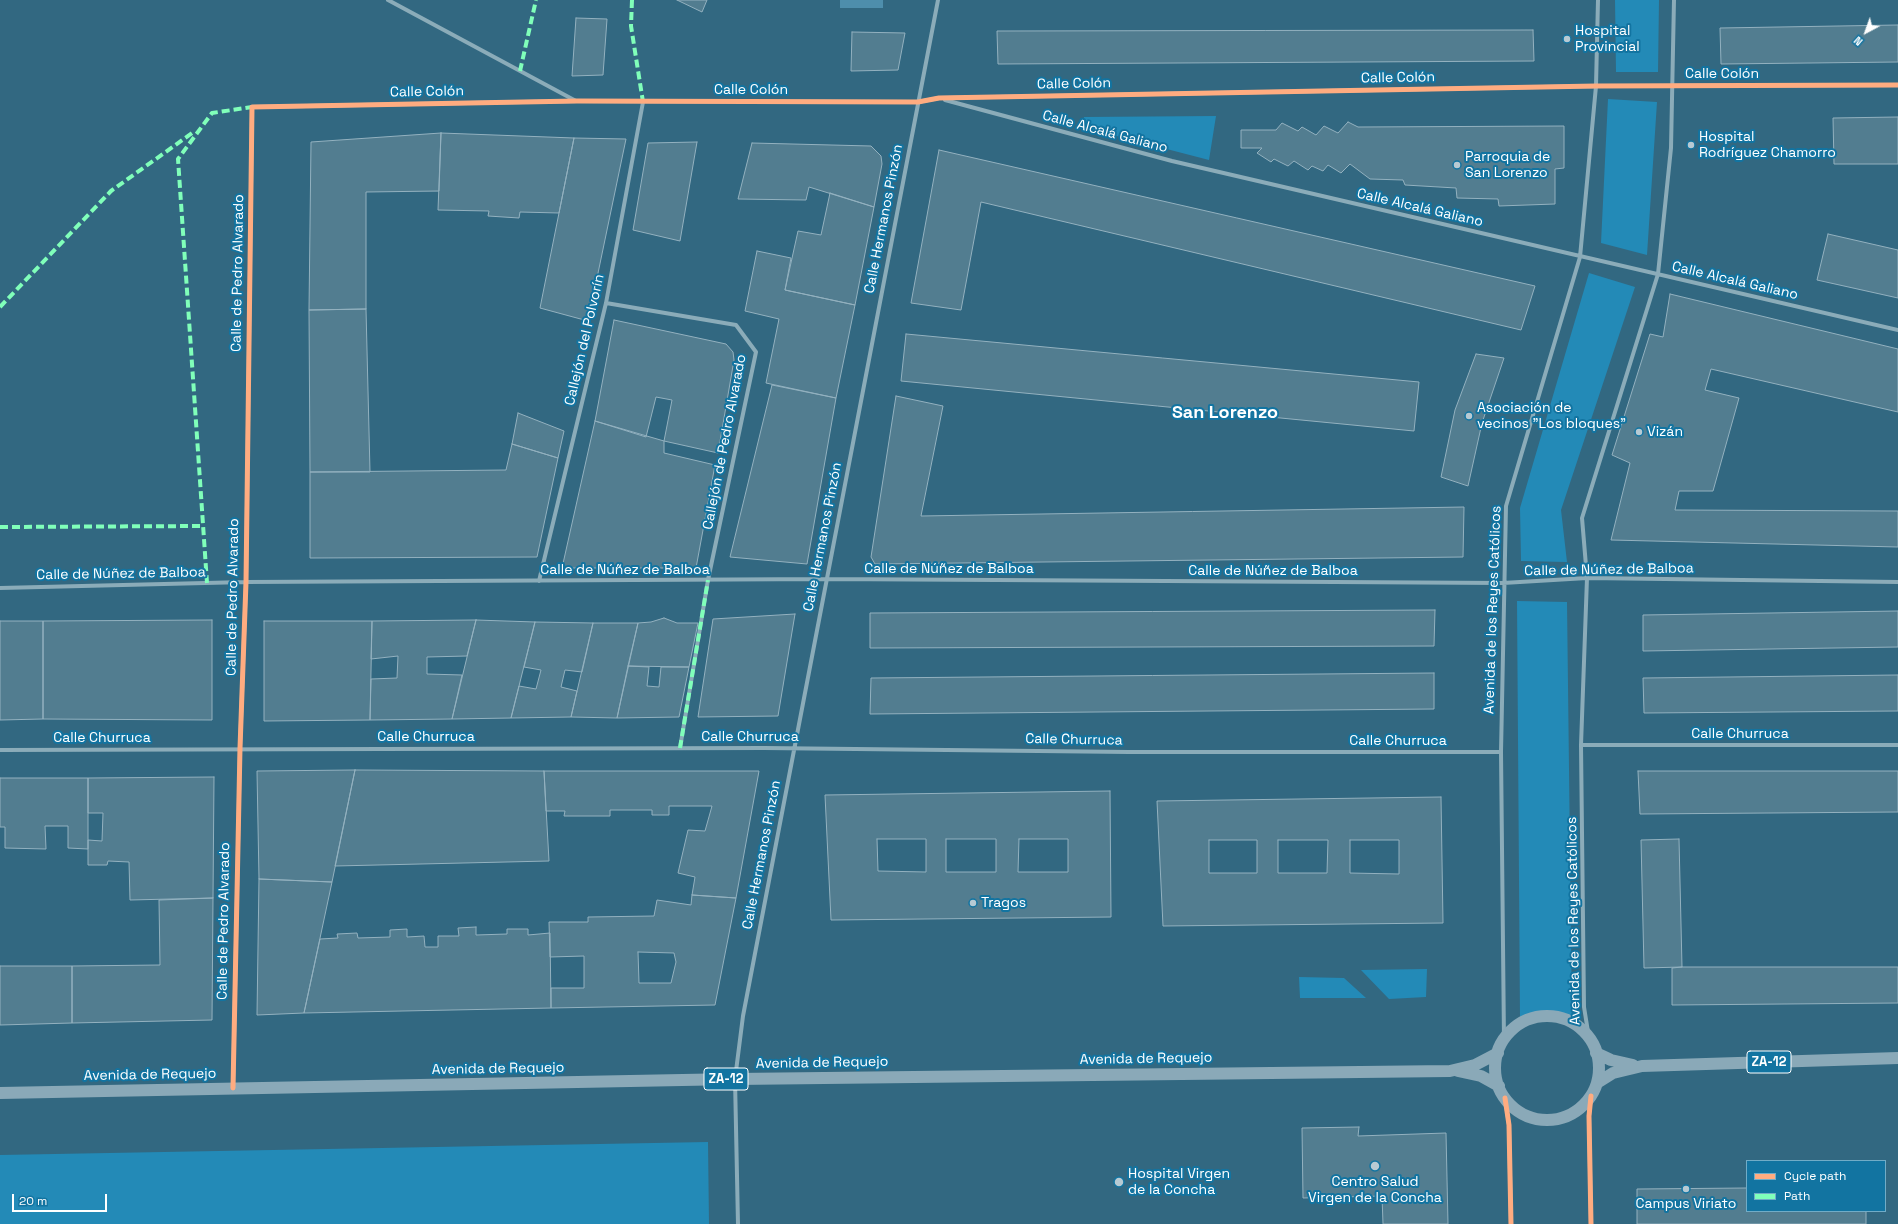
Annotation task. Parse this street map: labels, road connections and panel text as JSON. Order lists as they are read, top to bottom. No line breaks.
{"streets":{"highway":["Avenida de Requejo","ZA-12"],"street":["Calle Colón","Calle Alcalá Galiano","Calle Hermanos Pinzón","Calle de Pedro Alvarado","Callejón del Polvorín","Callejón de Pedro Alvarado","Calle de Núñez de Balboa","Avenida de los Reyes Católicos","Calle Churruca"]},"crossings":[["Calle Colón","Calle Alcalá Galiano"],["Calle Colón","Calle Hermanos Pinzón"],["Calle Colón","Calle de Pedro Alvarado"],["Calle Colón","Callejón del Polvorín"],["Calle Colón","Avenida de los Reyes Católicos"],["Calle Alcalá Galiano","Avenida de los Reyes Católicos"],["Calle Hermanos Pinzón","Calle de Núñez de Balboa"],["Calle Hermanos Pinzón","Calle Churruca"],["Calle Hermanos Pinzón","Avenida de Requejo"],["Calle de Pedro Alvarado","Calle de Núñez de Balboa"],["Calle de Pedro Alvarado","Calle Churruca"],["Calle de Pedro Alvarado","Avenida de Requejo"],["Callejón del Polvorín","Callejón de Pedro Alvarado"],["Callejón del Polvorín","Calle de Núñez de Balboa"],["Callejón de Pedro Alvarado","Calle de Núñez de Balboa"],["Callejón de Pedro Alvarado","Calle Churruca"],["Calle de Núñez de Balboa","Avenida de los Reyes Católicos"],["Avenida de los Reyes Católicos","Calle Churruca"],["Avenida de los Reyes Católicos","ZA-12"]],"districts":["San Lorenzo"],"places":["Hospital Provincial","Hospital Rodríguez Chamorro","Parroquia de San Lorenzo","Asociación de vecinos \"Los bloques\"","Vizán","Tragos","Centro Salud Virgen de la Concha","Hospital Virgen de la Concha","Campus Viriato"],"legend":["Cycle path","Path"],"scale_bar":"20 m","north":"bottom left"}
